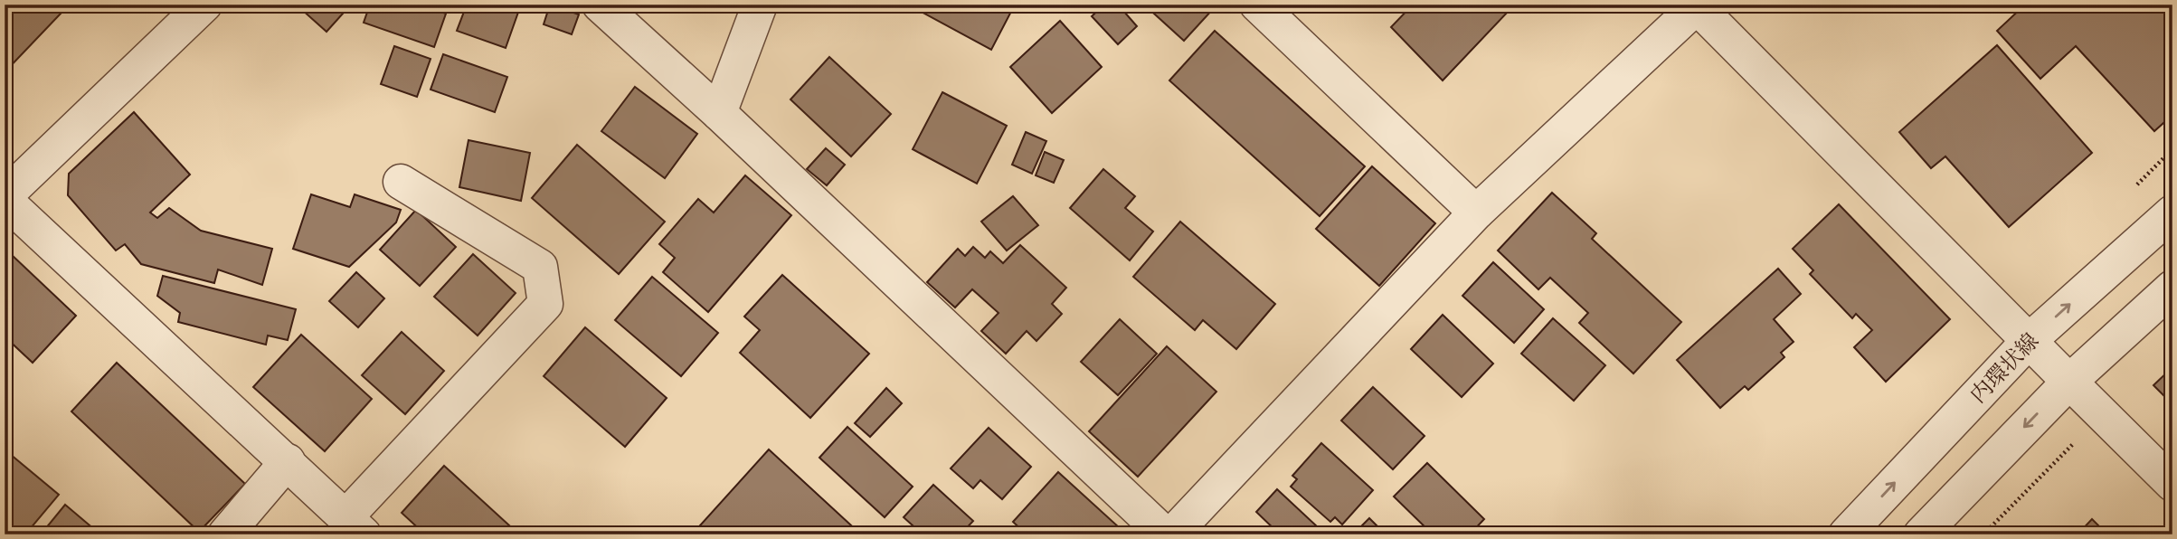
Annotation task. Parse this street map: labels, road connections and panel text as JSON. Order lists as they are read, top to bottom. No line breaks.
{"streets":{"street":["内環状線"]}}
